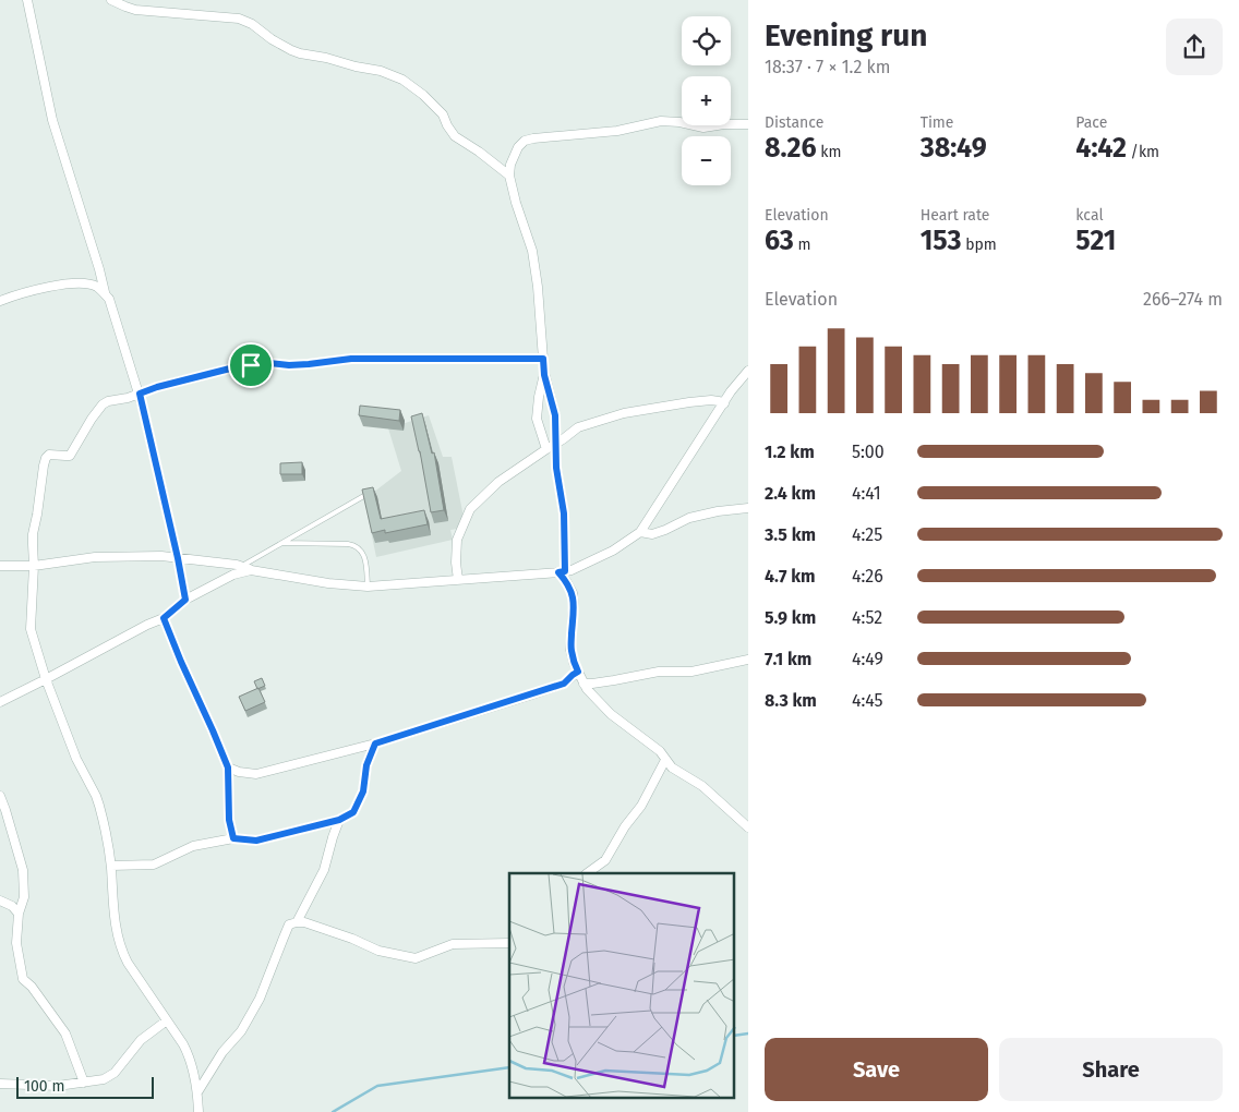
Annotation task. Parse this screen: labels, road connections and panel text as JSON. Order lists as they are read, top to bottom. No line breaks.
{"scale_bar":"100 m","page":{"heading":["Evening run","18:37 · 7 × 1.2 km"],"map_buttons":["+","−"],"stats":[["Distance","8.26 km"],["Time","38:49"],["Pace","4:42 /km"],["Elevation","63 m"],["Heart rate","153 bpm"],["kcal","521"]],"chart":["Elevation","266–274 m"],"list":[{"name":"1.2 km","note":"5:00"},{"name":"2.4 km","note":"4:41"},{"name":"3.5 km","note":"4:25"},{"name":"4.7 km","note":"4:26"},{"name":"5.9 km","note":"4:52"},{"name":"7.1 km","note":"4:49"},{"name":"8.3 km","note":"4:45"}],"buttons":["Save","Share"],"scale":"100 m"}}
